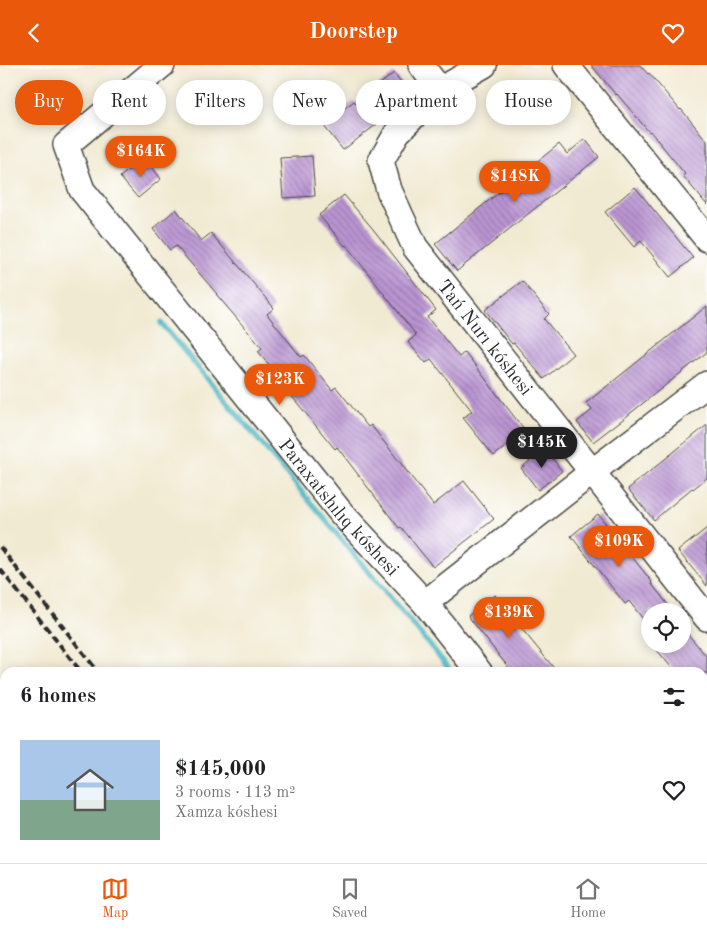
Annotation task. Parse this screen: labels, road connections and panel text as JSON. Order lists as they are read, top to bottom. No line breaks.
{"streets":{"street":["Tań Nurı kóshesi","Paraxatshılıq kóshesi"]},"page":{"header":"Doorstep","chip":["Buy","Rent","Filters","New","Apartment","House"],"price":["$164K","$148K","$123K","$145K","$109K","$139K"],"heading":"6 homes","list":[{"name":"$145,000","note":"3 rooms · 113 m² · Xamza kóshesi"}],"tabs":["Map","Saved","Home"]}}
